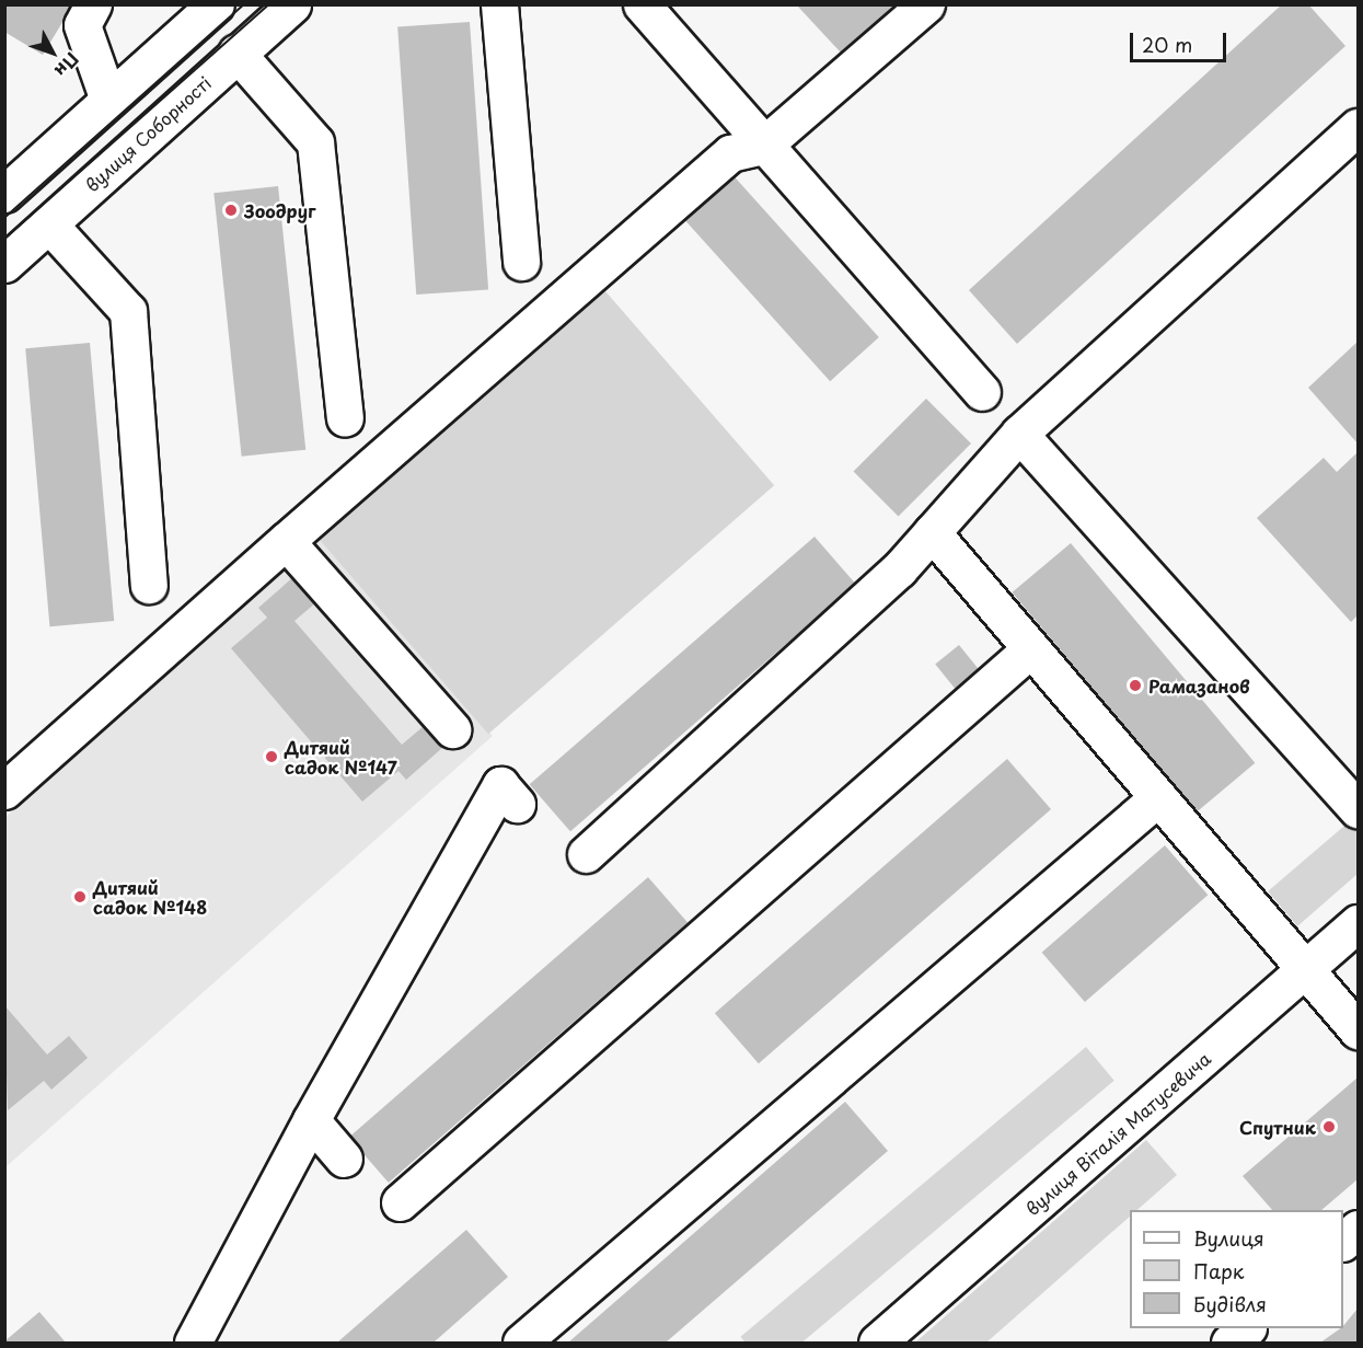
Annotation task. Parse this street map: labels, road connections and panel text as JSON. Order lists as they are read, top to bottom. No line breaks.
{"streets":{"main road":["вулиця Соборності","вулиця Віталія Матусевича"]},"places":["Зоодруг","Рамазанов","Дитяий садок №147","Дитяий садок №148","Спутник"],"legend":["Вулиця","Парк","Будівля"],"scale_bar":"20 m","north":"bottom right"}
